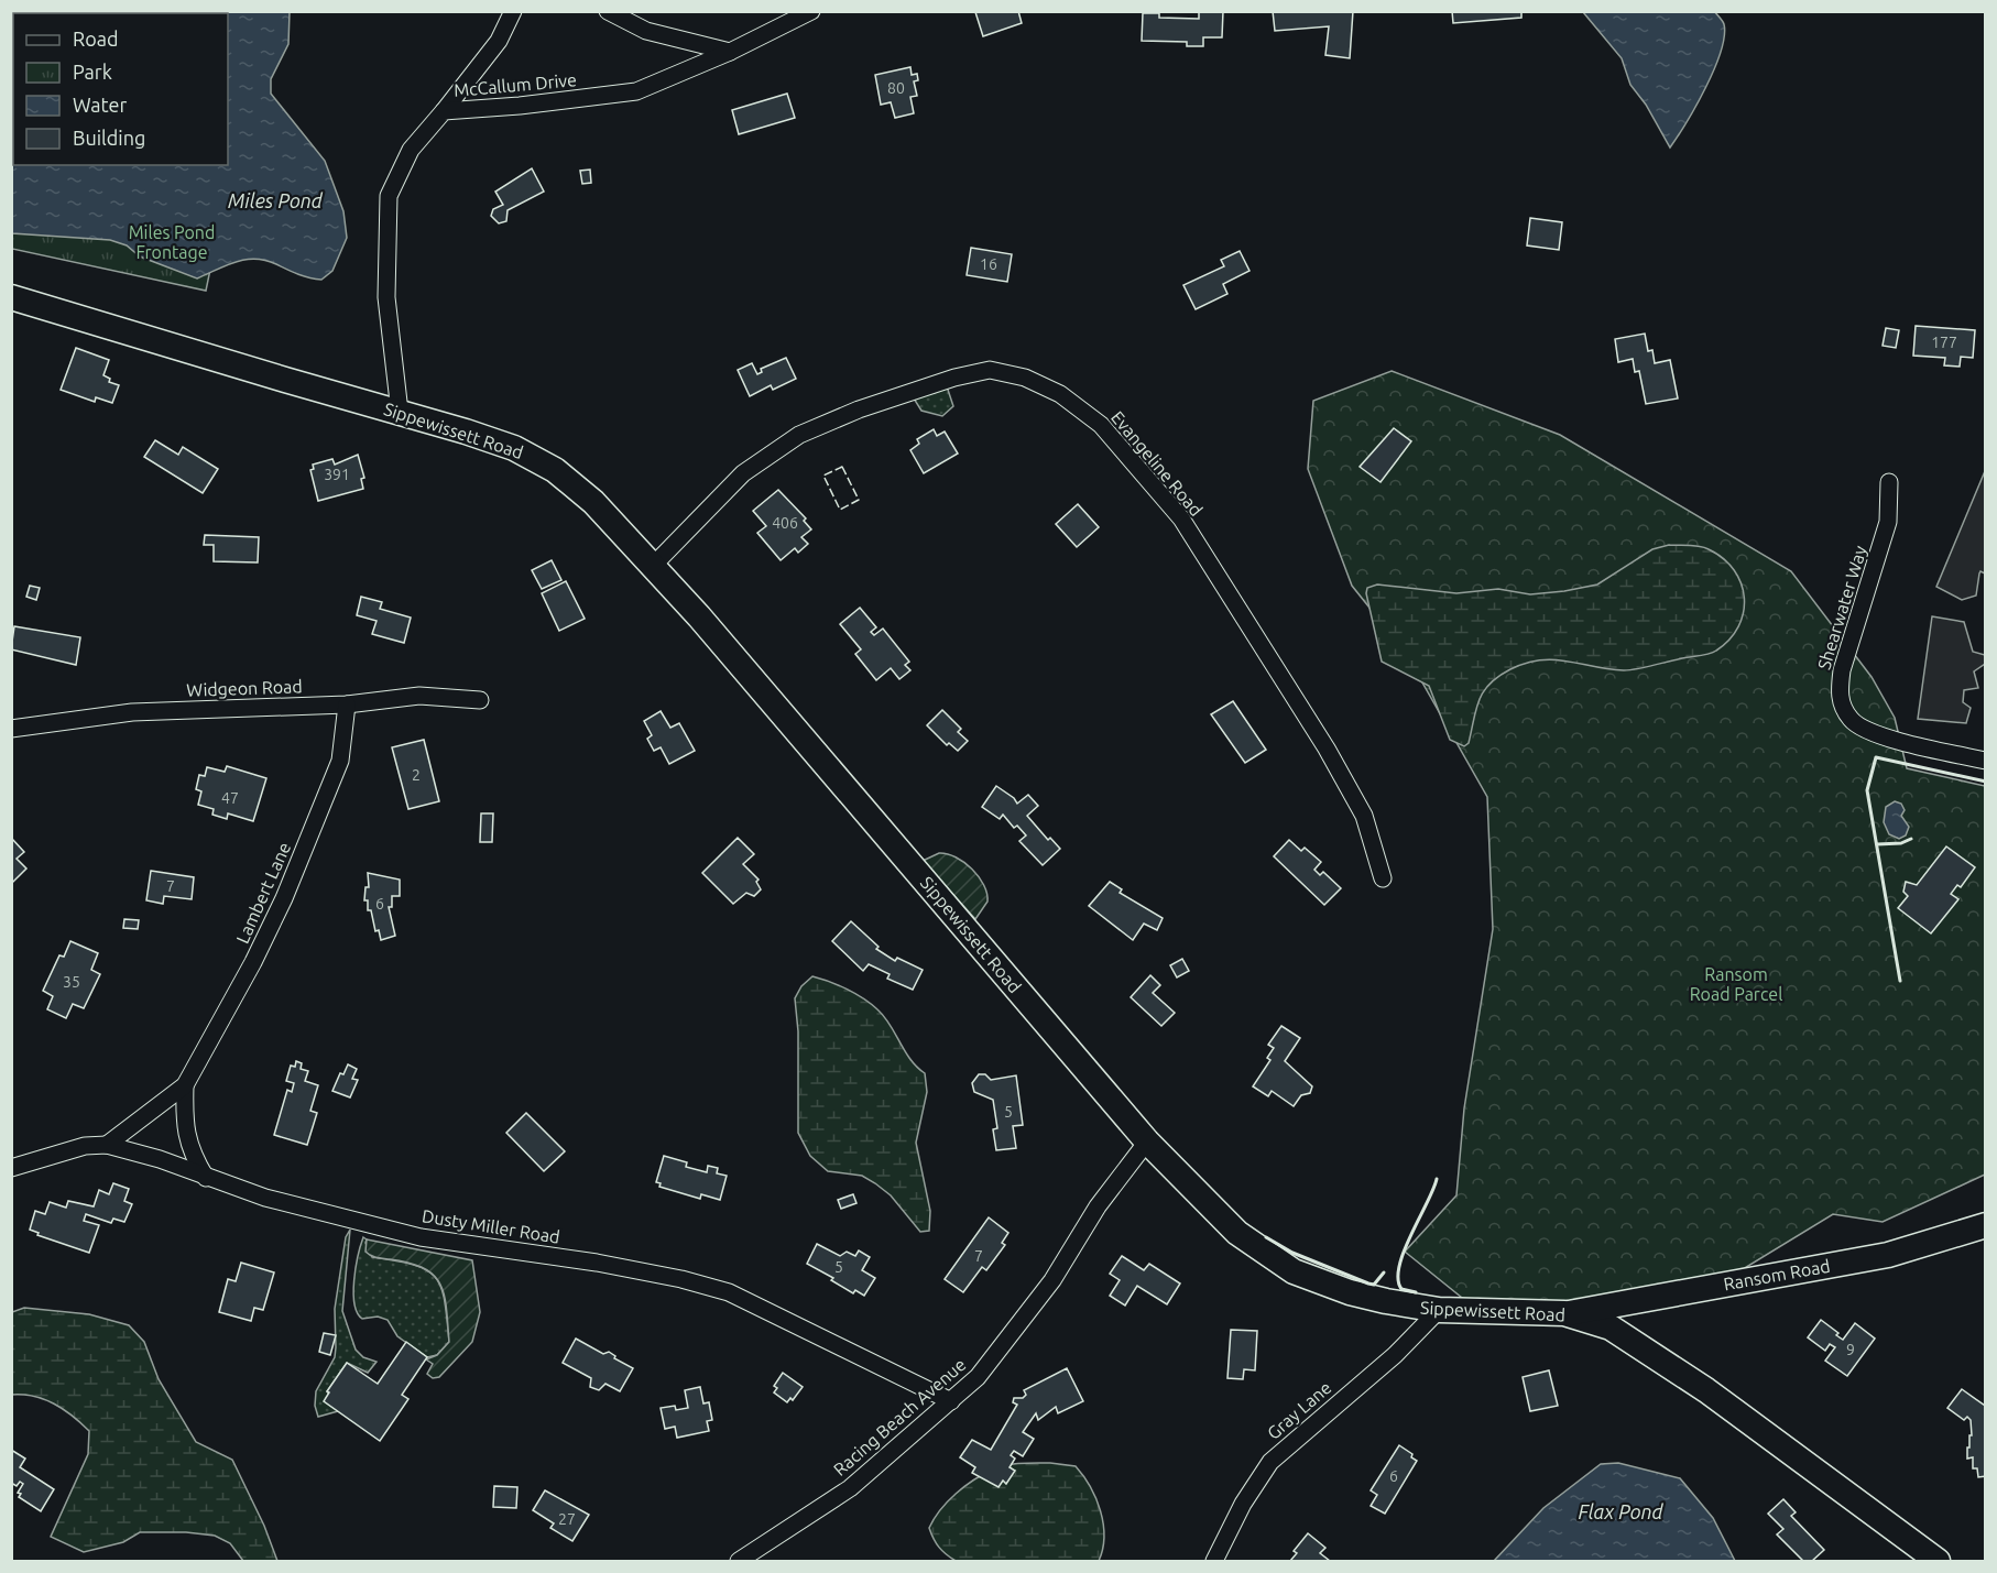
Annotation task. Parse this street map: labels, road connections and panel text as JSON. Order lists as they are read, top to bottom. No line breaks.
{"streets":{"main road":["Sippewissett Road","Ransom Road"],"street":["McCallum Drive","Evangeline Road","Shearwater Way","Widgeon Road","Lambert Lane","Dusty Miller Road","Gray Lane","Racing Beach Avenue"]},"crossings":[["McCallum Drive","Sippewissett Road"],["Sippewissett Road","Evangeline Road"],["Sippewissett Road","Ransom Road"],["Sippewissett Road","Gray Lane"],["Sippewissett Road","Racing Beach Avenue"],["Widgeon Road","Lambert Lane"],["Lambert Lane","Dusty Miller Road"],["Dusty Miller Road","Racing Beach Avenue"]],"water":["Miles Pond","Flax Pond"],"parks":["Miles Pond Frontage","Ransom Road Parcel"],"house_numbers":["80","16","177","391","406","2","47","7","6","35","5","7","5","9","6","27"],"legend":["Road","Park","Water","Building"]}
